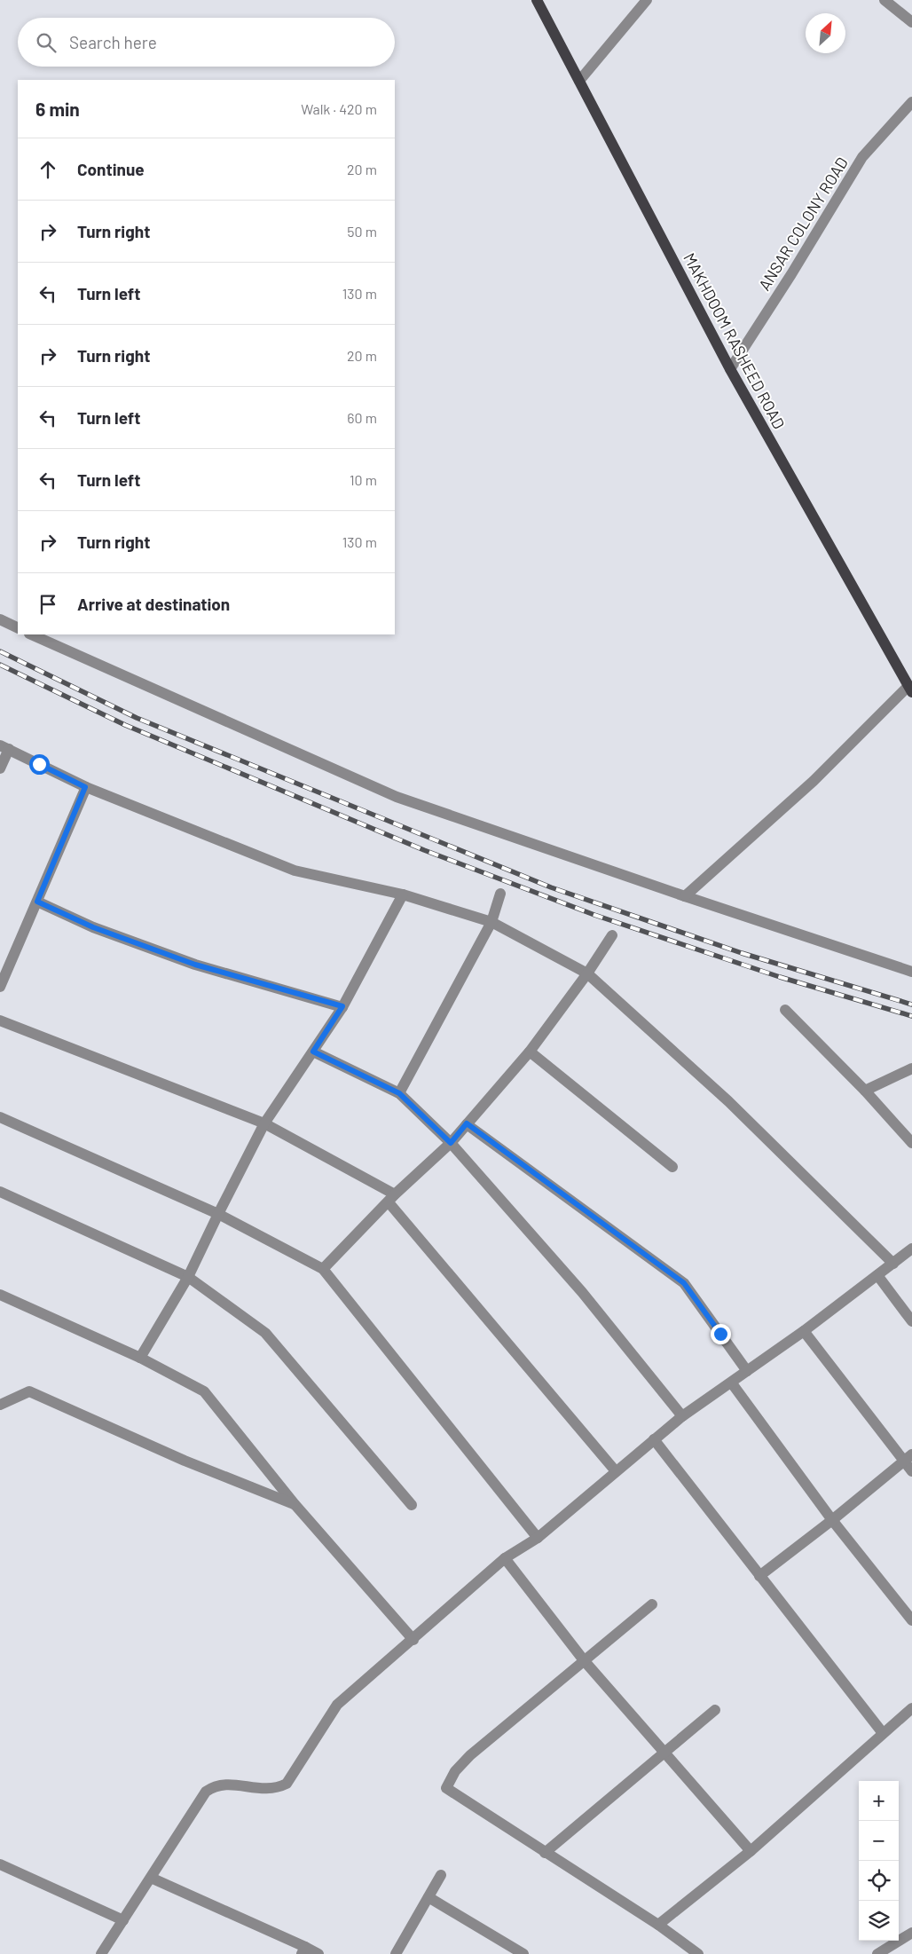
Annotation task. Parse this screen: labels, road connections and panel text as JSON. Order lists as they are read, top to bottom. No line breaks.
{"streets":{"main road":["MAKHDOOM RASHEED ROAD"],"street":["ANSAR COLONY ROAD"]},"crossings":[["ANSAR COLONY ROAD","MAKHDOOM RASHEED ROAD"]],"north":"top right","page":{"search":"Search here","heading":["6 min","Walk · 420 m"],"list":[["Continue","20 m"],["Turn right","50 m"],["Turn left","130 m"],["Turn right","20 m"],["Turn left","60 m"],["Turn left","10 m"],["Turn right","130 m"],"Arrive at destination"],"map_buttons":["+","−"]}}
